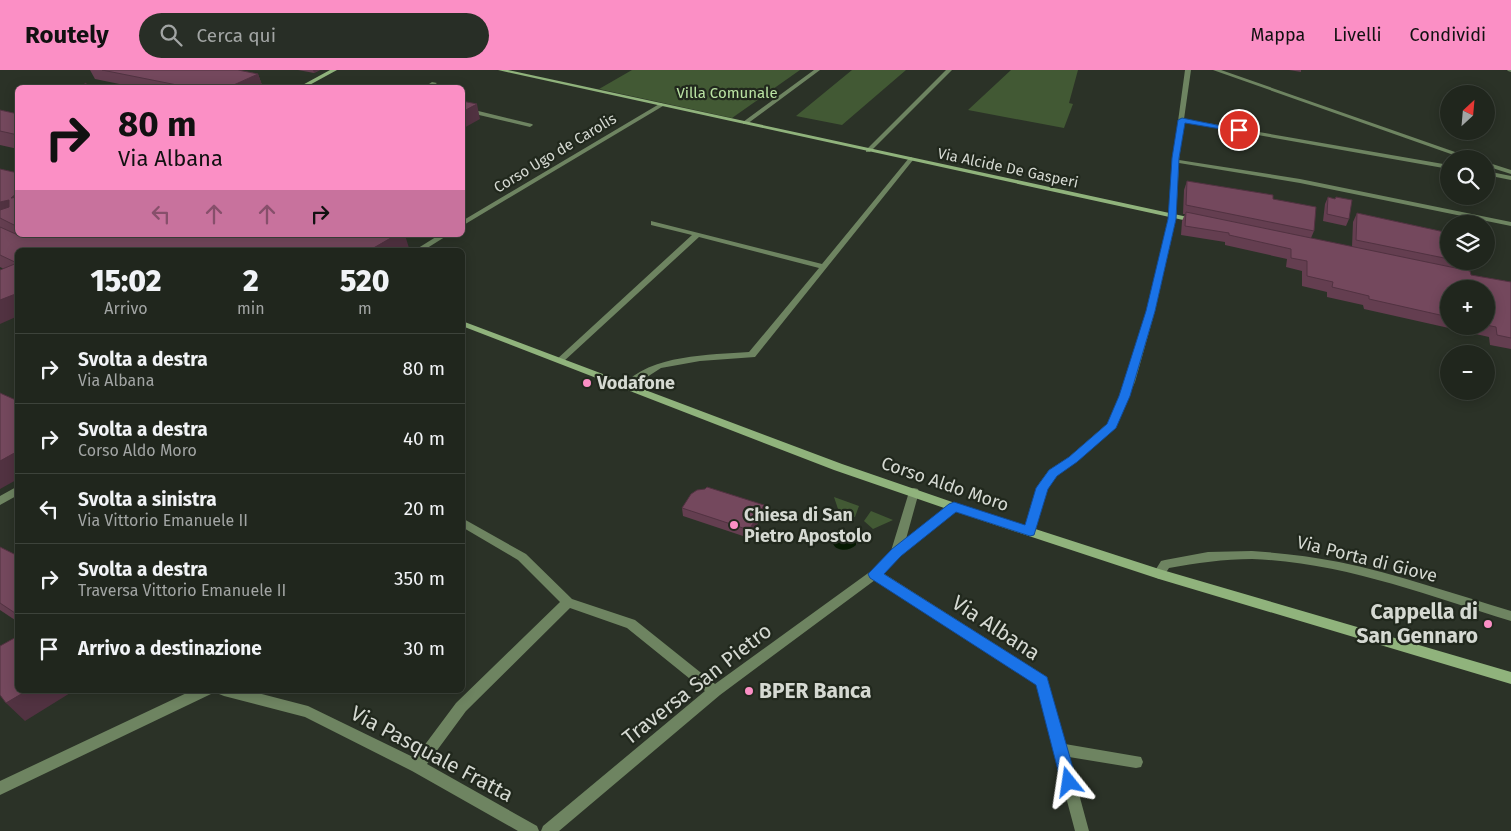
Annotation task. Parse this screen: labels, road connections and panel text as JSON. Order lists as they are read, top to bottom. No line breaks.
{"streets":{"main road":["Via Alcide De Gasperi","Corso Aldo Moro"],"street":["Corso Ugo de Carolis","Via Porta di Giove","Via Albana","Traversa San Pietro","Via Pasquale Fratta"]},"crossings":[["Corso Ugo de Carolis","Via Alcide De Gasperi"],["Corso Aldo Moro","Via Porta di Giove"],["Via Albana","Traversa San Pietro"]],"parks":["Villa Comunale"],"places":["Vodafone","Chiesa di San Pietro Apostolo","Cappella di San Gennaro","BPER Banca"],"north":"top right","page":{"header":"Routely","search":"Cerca qui","nav":["Mappa","Livelli","Condividi"],"map_buttons":["+","−"],"turn":["80 m","Via Albana"],"eta":["15:02","Arrivo","2","min","520","m"],"list":[{"name":"Svolta a destra","note":"Via Albana","value":"80 m"},{"name":"Svolta a destra","note":"Corso Aldo Moro","value":"40 m"},{"name":"Svolta a sinistra","note":"Via Vittorio Emanuele II","value":"20 m"},{"name":"Svolta a destra","note":"Traversa Vittorio Emanuele II","value":"350 m"},{"name":"Arrivo a destinazione","value":"30 m"}]}}
